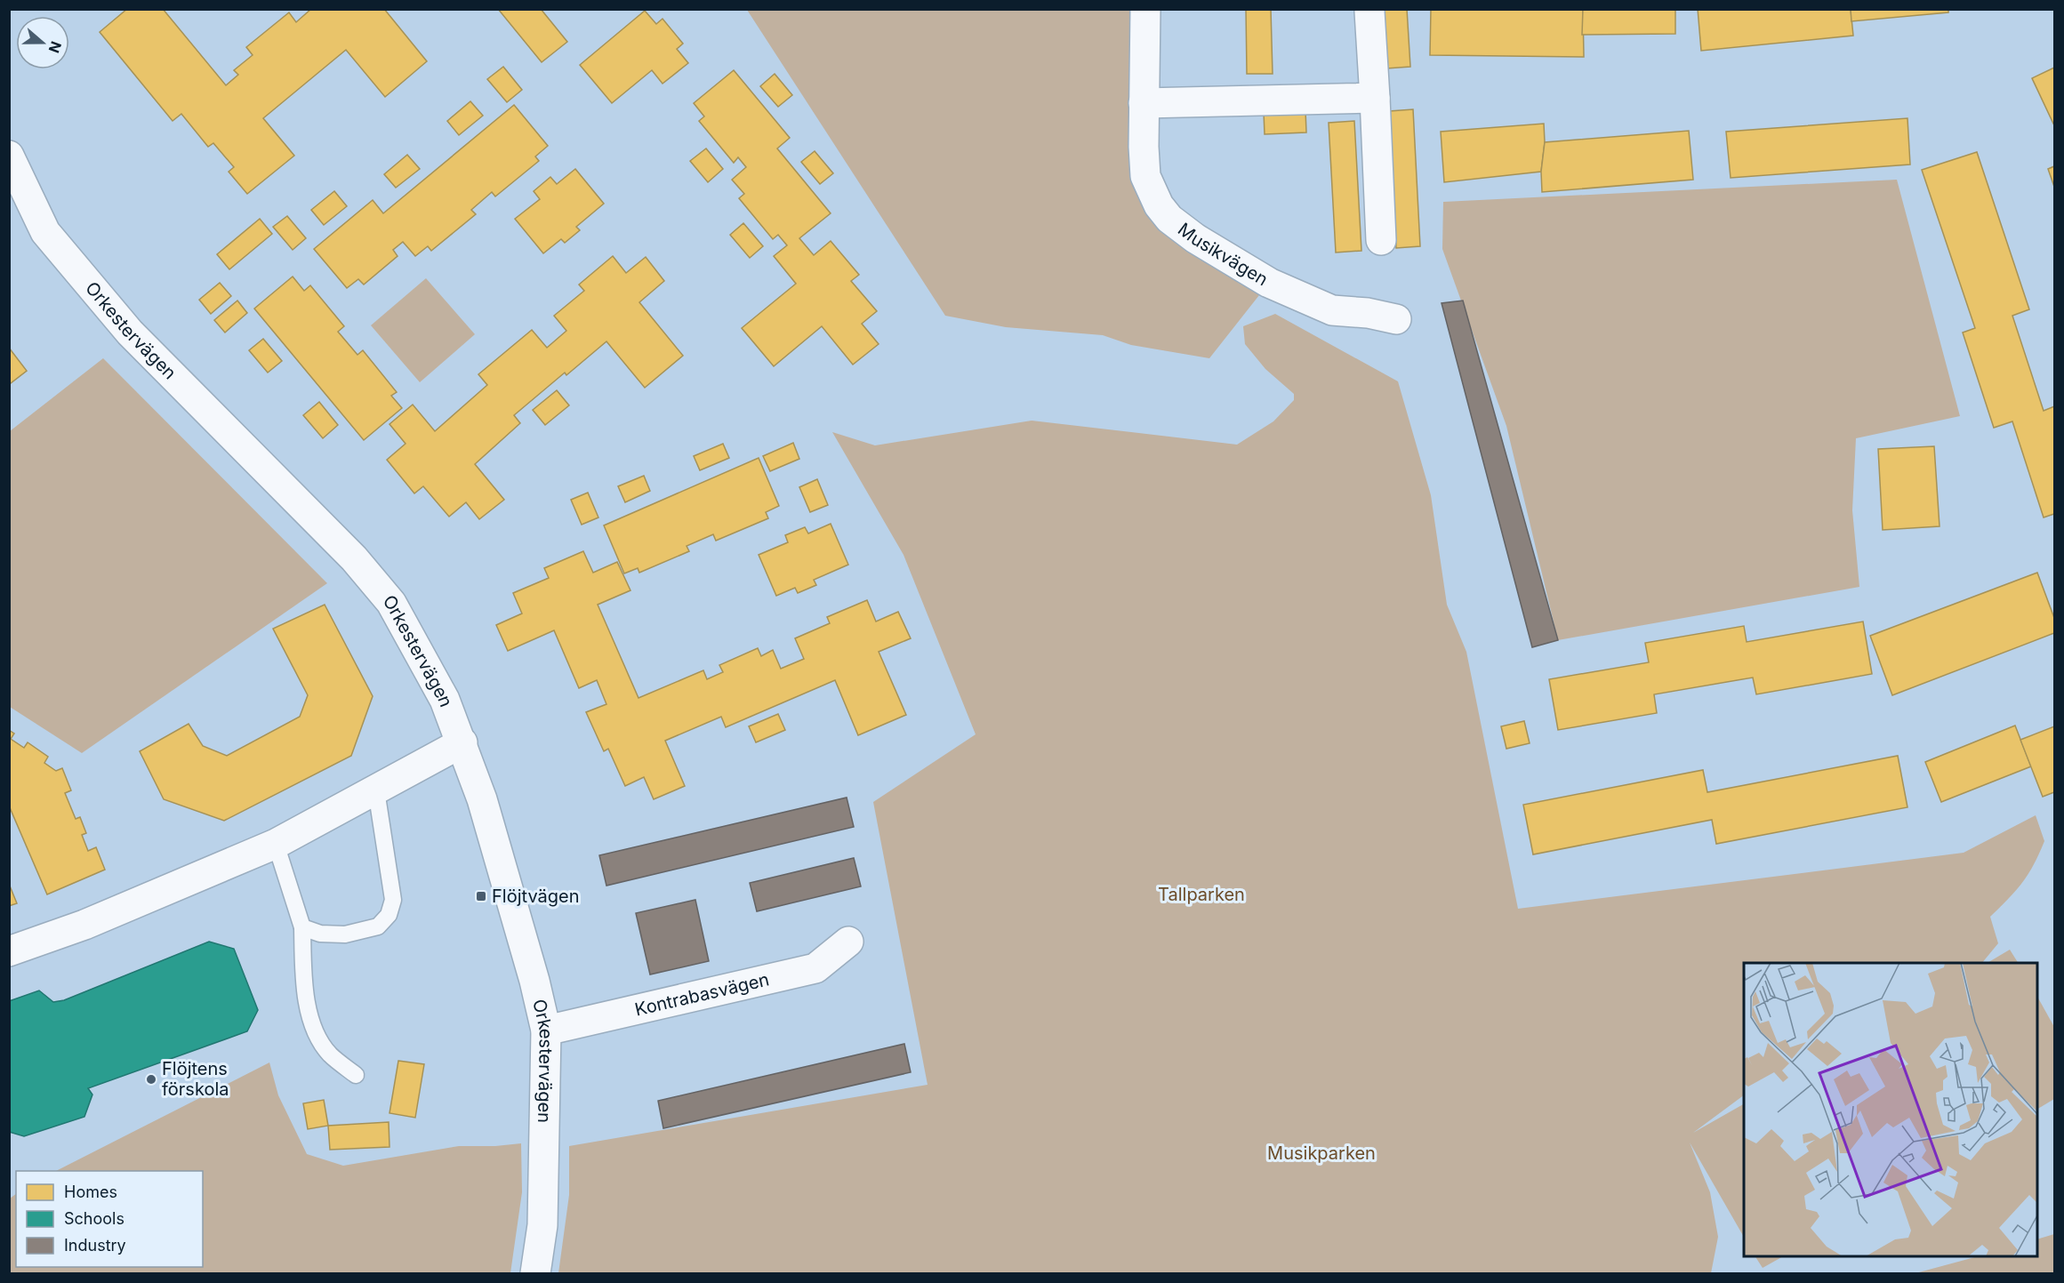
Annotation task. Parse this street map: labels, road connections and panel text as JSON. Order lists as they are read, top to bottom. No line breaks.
{"streets":{"street":["Musikvägen","Orkestervägen","Kontrabasvägen"]},"crossings":[["Orkestervägen","Kontrabasvägen"]],"parks":["Tallparken","Musikparken"],"places":{"transit":["Flöjtvägen"],"other":["Flöjtens förskola"]},"legend":["Homes","Schools","Industry"],"north":"right"}
